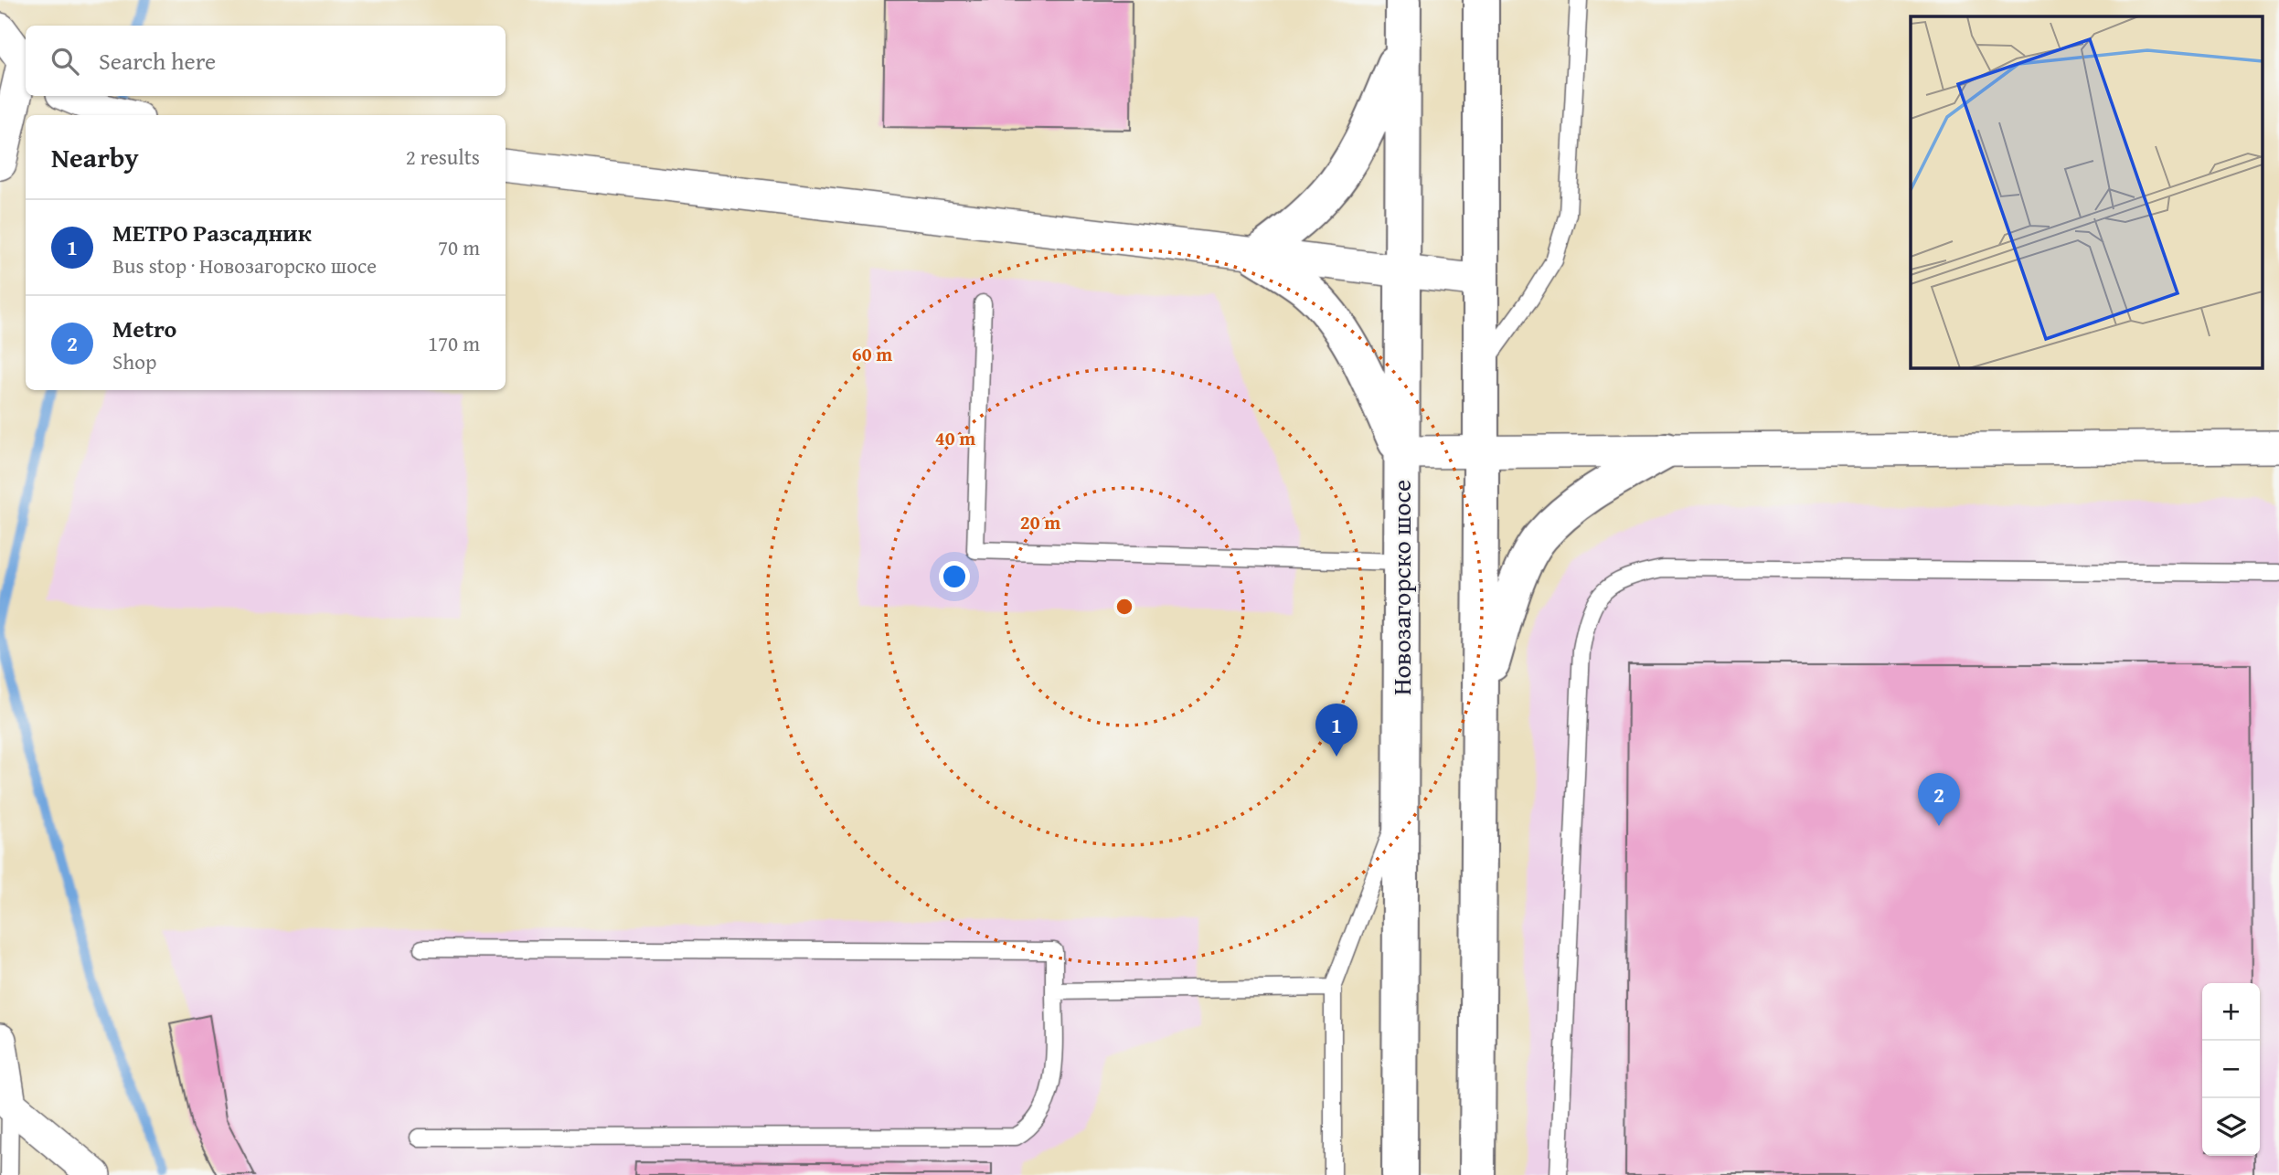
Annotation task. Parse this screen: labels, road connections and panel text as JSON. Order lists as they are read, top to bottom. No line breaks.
{"streets":{"main road":["Новозагорско шосе"]},"page":{"search":"Search here","heading":["Nearby","2 results"],"list":[{"mark":"1","name":"МЕТРО Разсадник","note":"Bus stop · Новозагорско шосе","value":"70 m"},{"mark":"2","name":"Metro","note":"Shop","value":"170 m"}],"pins":["1","2"],"map_buttons":["+","−"]},"rings":["60 m","40 m","20 m"]}
